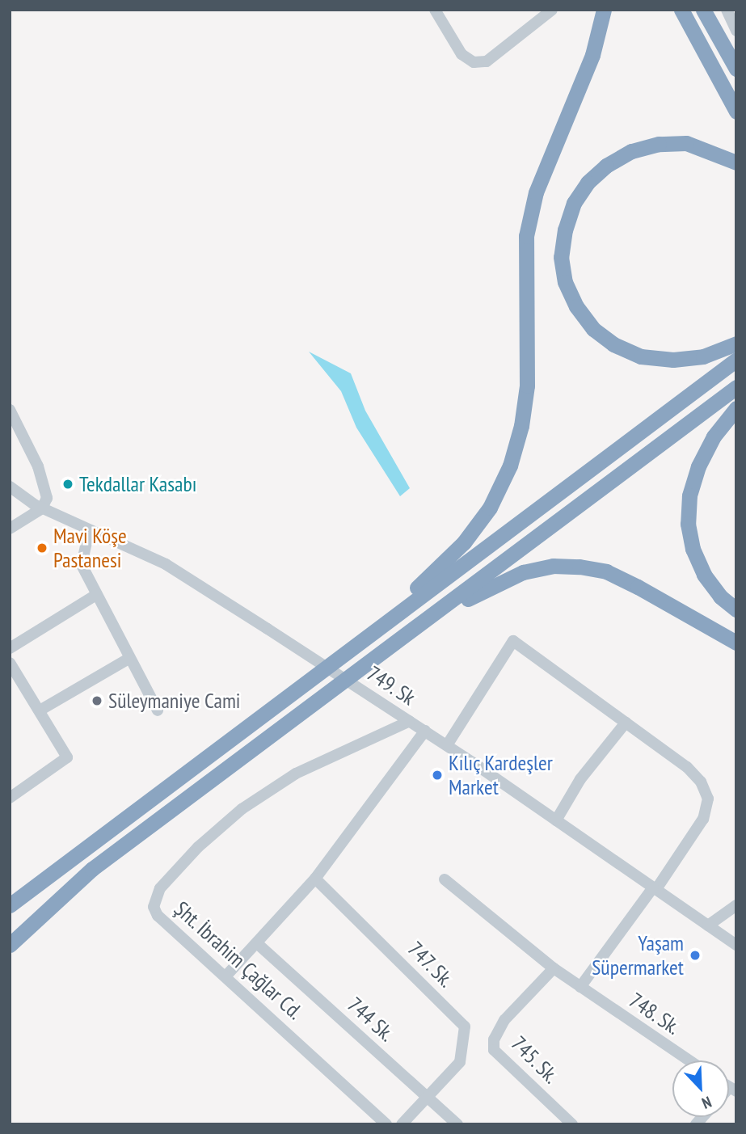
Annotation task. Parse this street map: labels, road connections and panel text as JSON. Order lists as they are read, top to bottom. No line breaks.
{"streets":{"street":["749. Sk","Şht. İbrahim Çağlar Cd.","747. Sk.","748. Sk.","744 Sk.","745. Sk."]},"crossings":[["749. Sk","Şht. İbrahim Çağlar Cd."],["747. Sk.","744 Sk."],["748. Sk.","745. Sk."]],"places":["Tekdallar Kasabı","Mavi Köşe Pastanesi","Süleymaniye Cami","Kılıç Kardeşler Market","Yaşam Süpermarket"],"north":"bottom right"}
